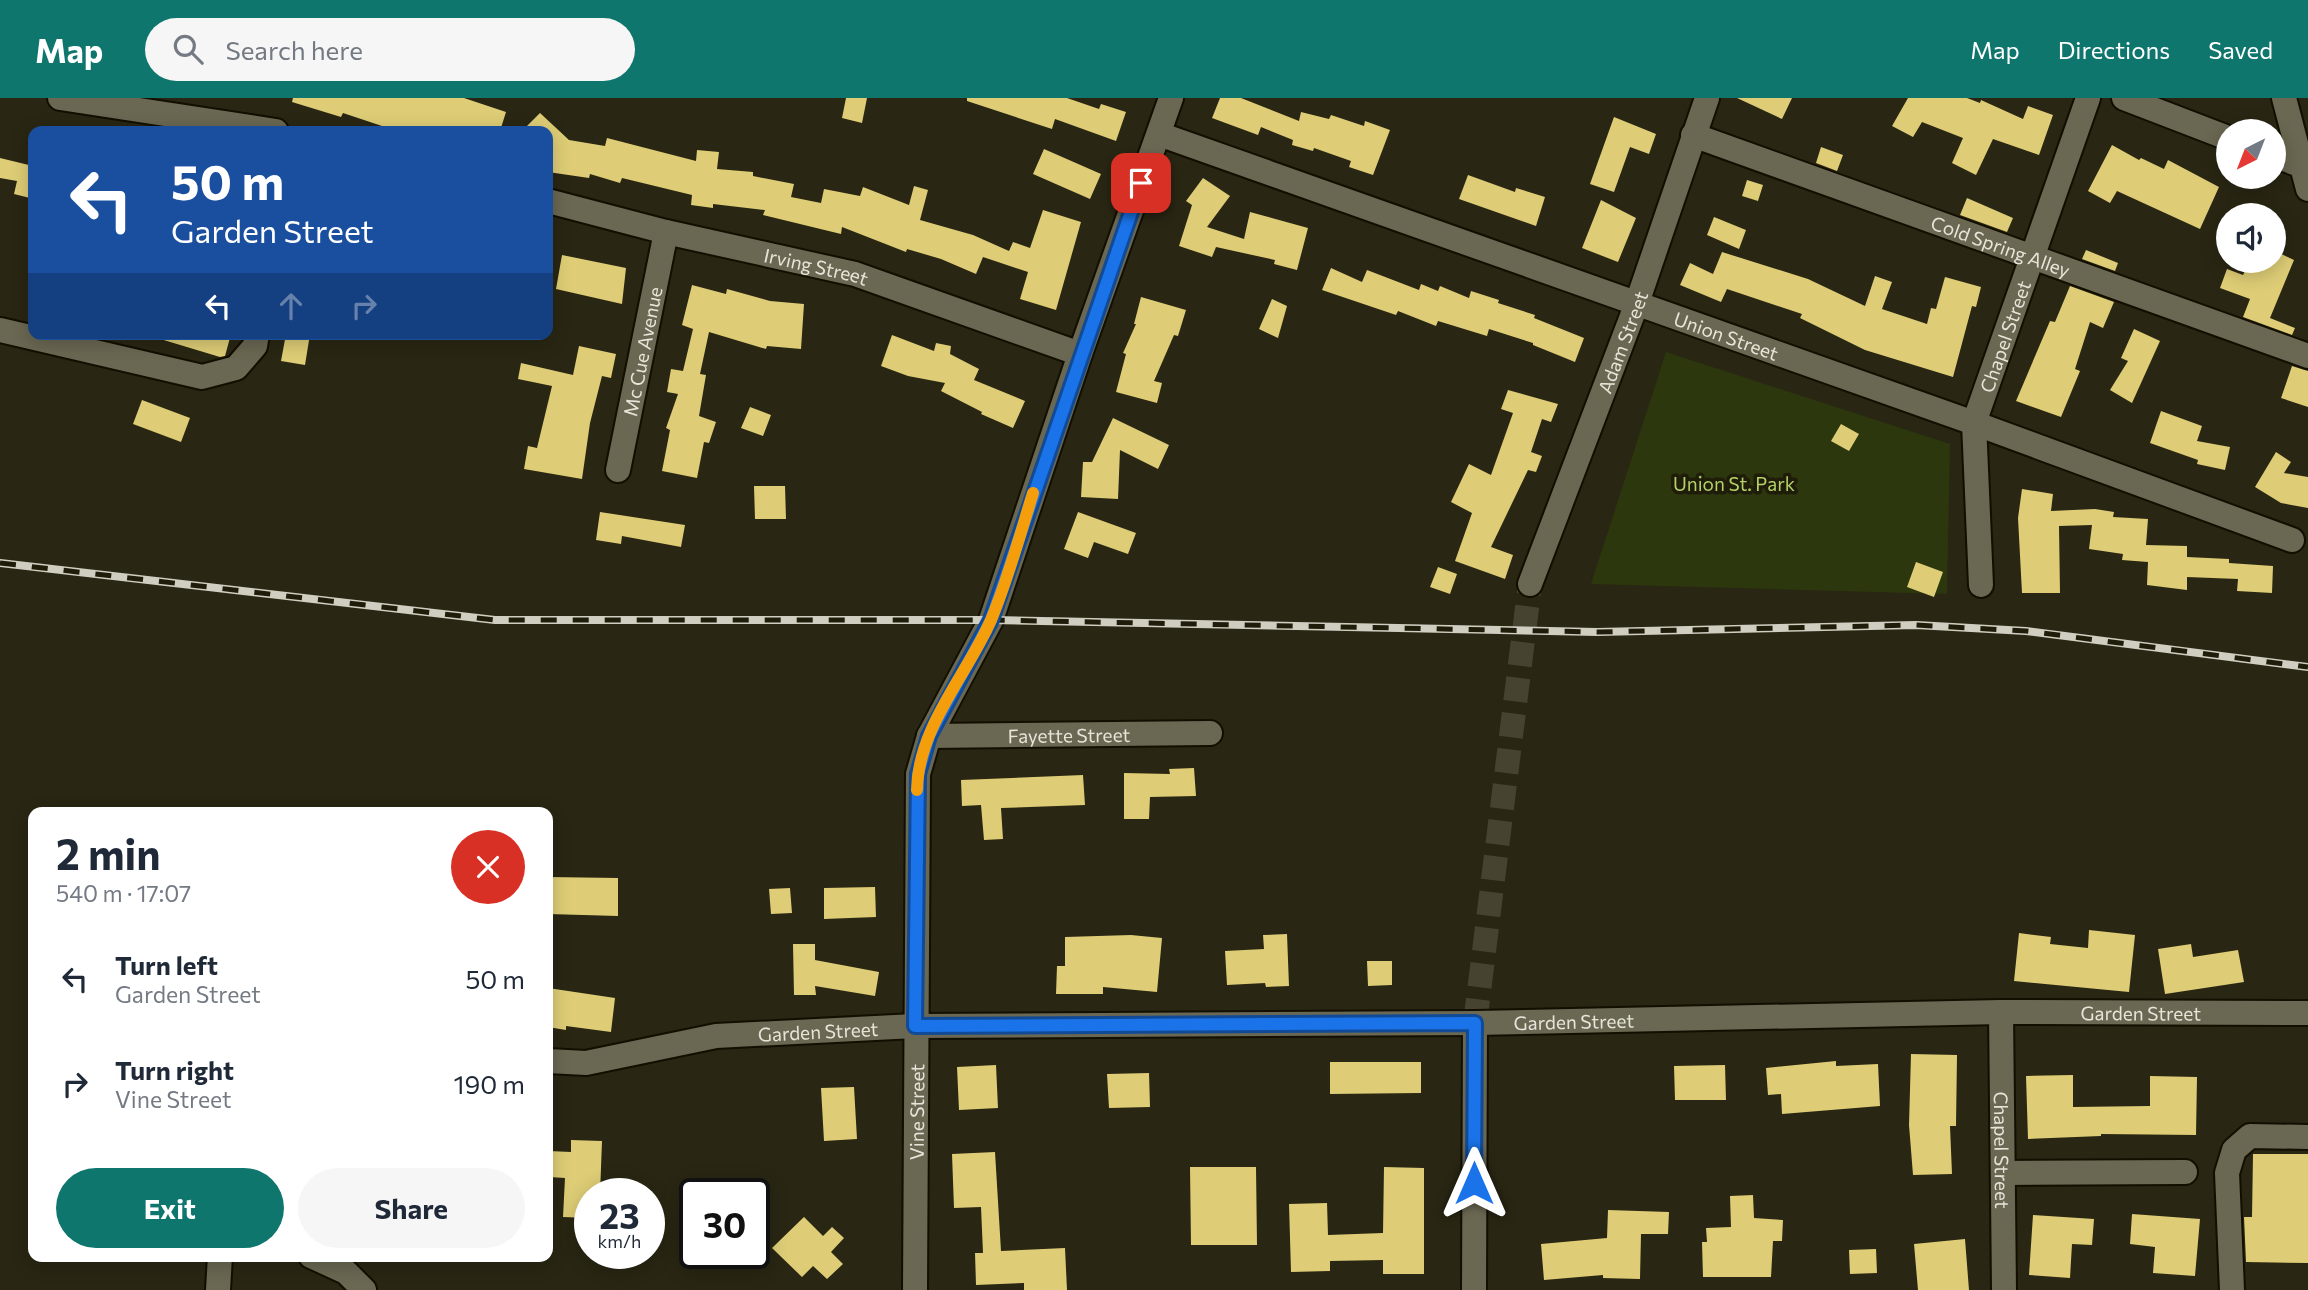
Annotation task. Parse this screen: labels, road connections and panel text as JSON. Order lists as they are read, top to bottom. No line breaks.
{"streets":{"street":["Cold Spring Alley","Irving Street","Union Street","Chapel Street","Adam Street","Mc Cue Avenue","Fayette Street","Garden Street","Vine Street"]},"crossings":[["Cold Spring Alley","Chapel Street"],["Cold Spring Alley","Adam Street"],["Irving Street","Mc Cue Avenue"],["Irving Street","Vine Street"],["Union Street","Chapel Street"],["Union Street","Adam Street"],["Union Street","Vine Street"],["Chapel Street","Garden Street"],["Fayette Street","Vine Street"],["Garden Street","Vine Street"]],"parks":["Union St. Park"],"north":"bottom left","page":{"header":"Map","search":"Search here","nav":["Map","Directions","Saved"],"turn":["50 m","Garden Street"],"heading":["2 min","540 m · 17:07"],"list":[{"name":"Turn left","note":"Garden Street","value":"50 m"},{"name":"Turn right","note":"Vine Street","value":"190 m"}],"buttons":["Exit","Share"],"speed":"23 km/h","limit":"30"}}
